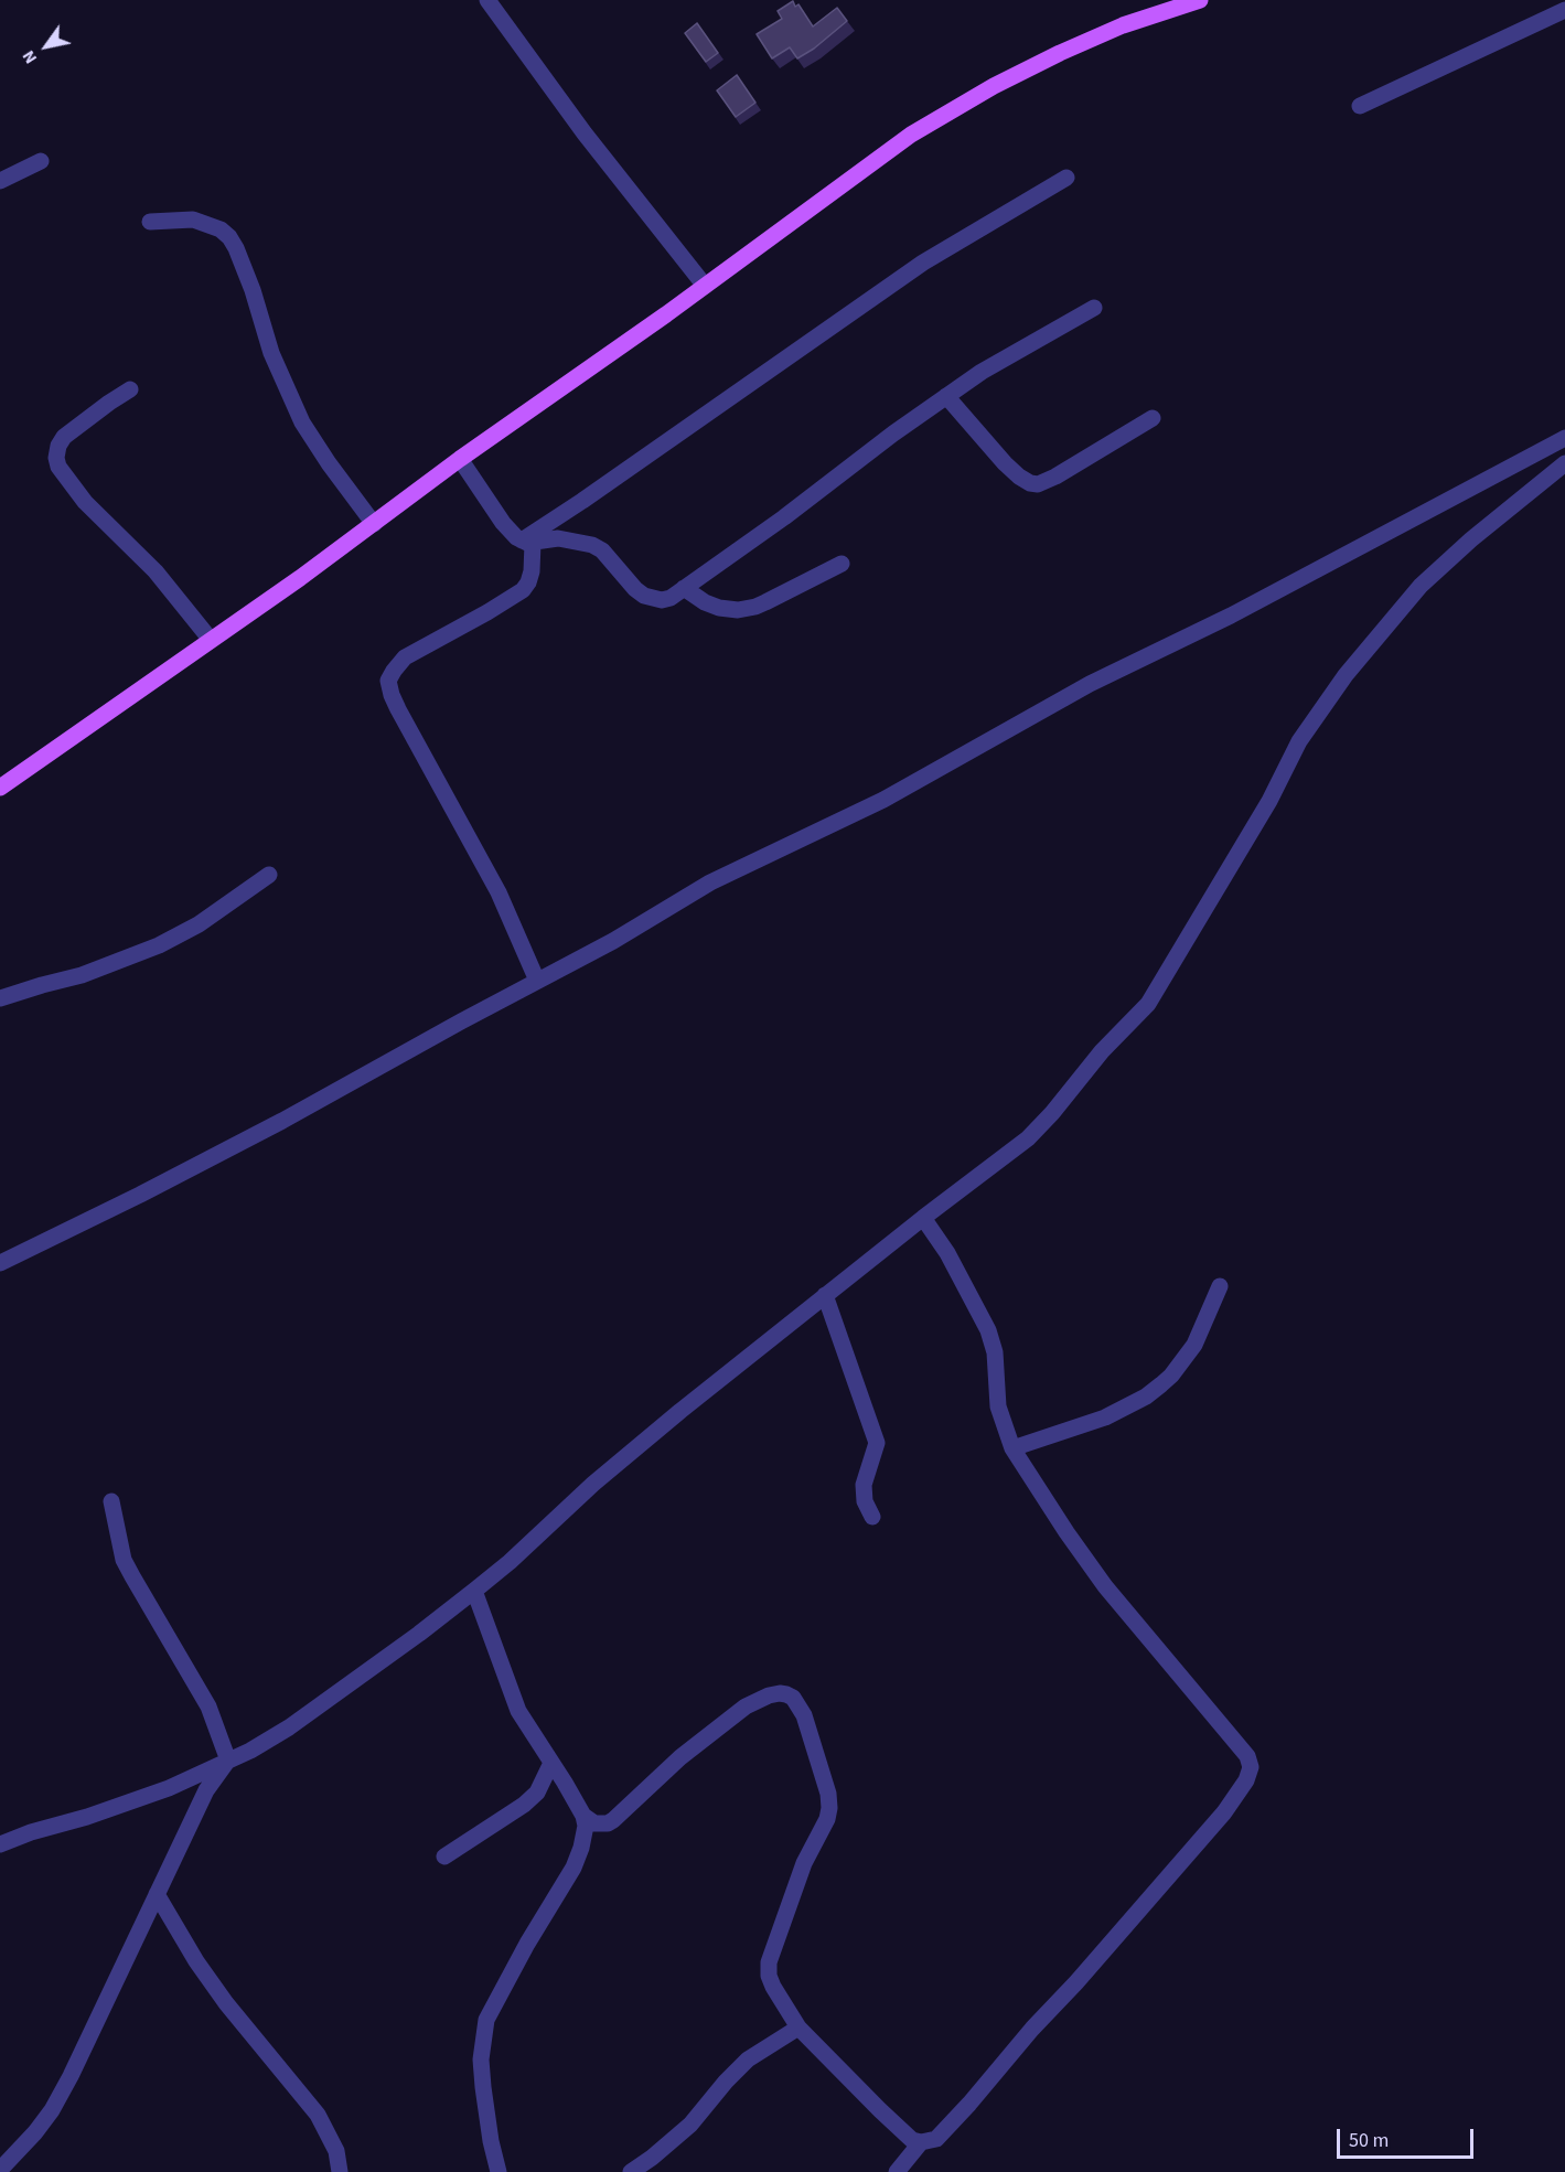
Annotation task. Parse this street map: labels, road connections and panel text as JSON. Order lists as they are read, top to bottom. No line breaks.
{"scale_bar":"50 m","north":"bottom left"}
